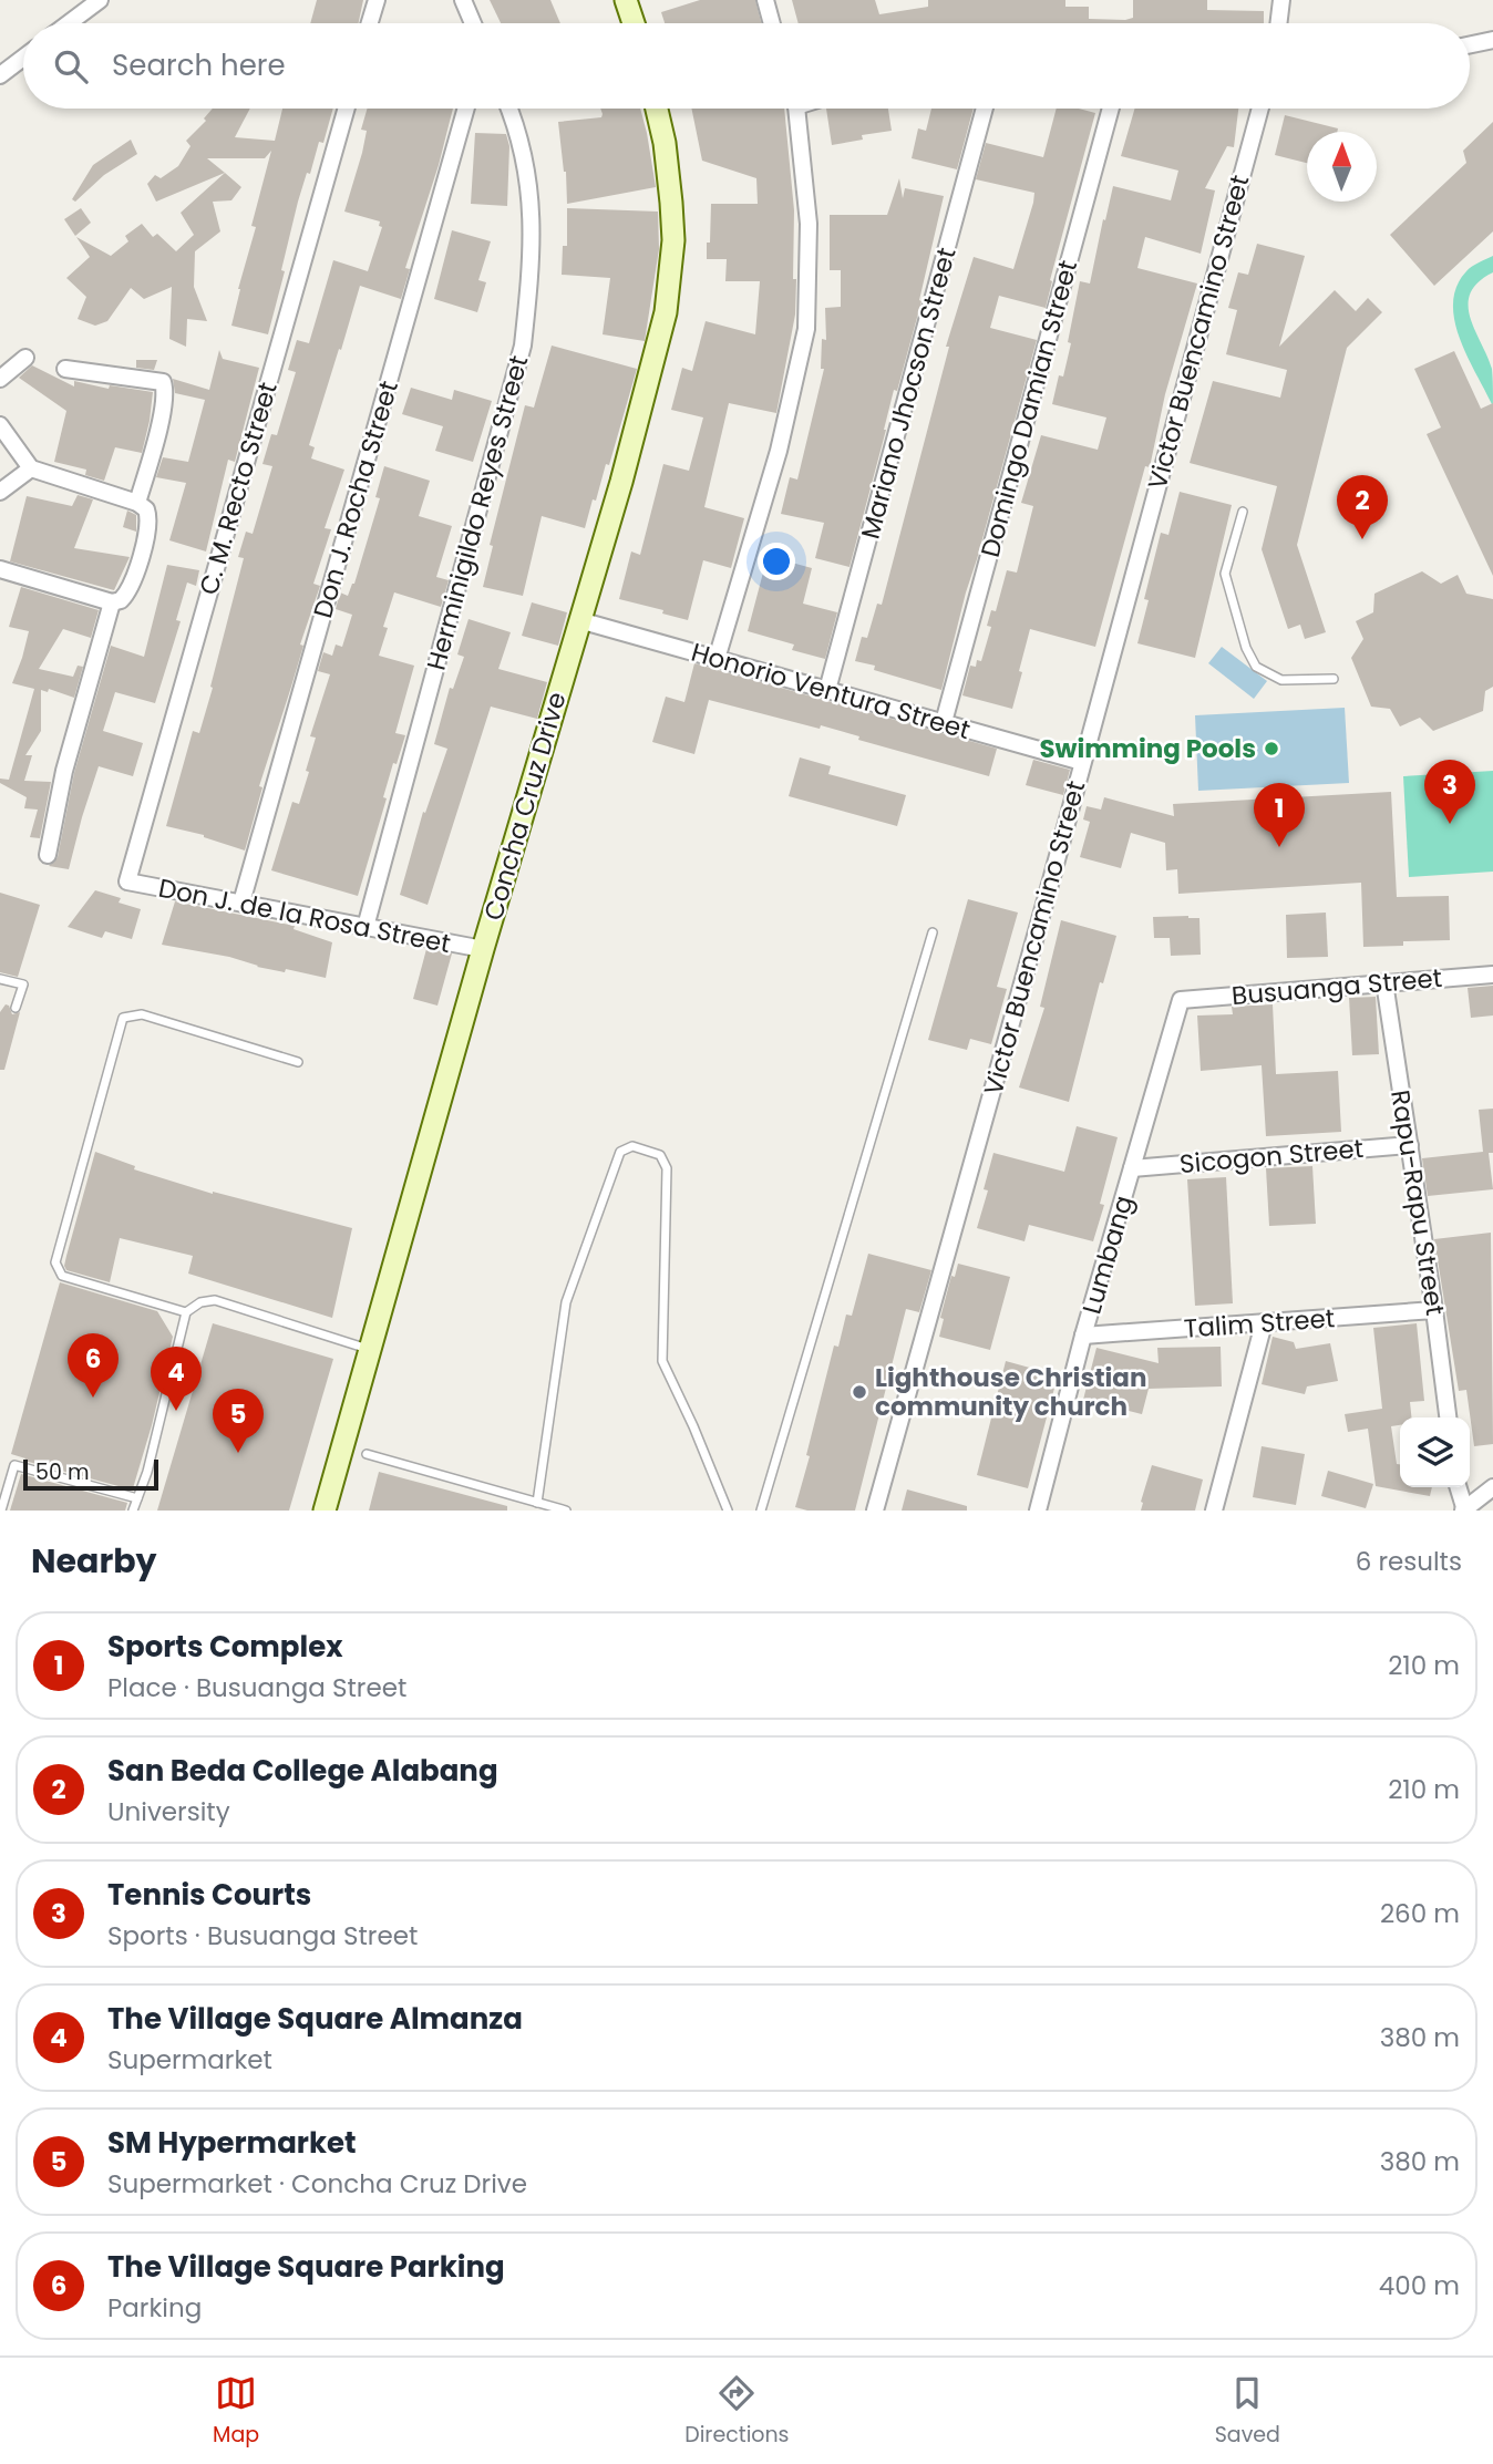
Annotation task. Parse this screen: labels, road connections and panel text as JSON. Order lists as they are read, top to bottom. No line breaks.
{"streets":{"street":["Victor Buencamino Street","Mariano Jhocson Street","Domingo Damian Street","C. M. Recto Street","Don J. Rocha Street","Herminigildo Reyes Street","Honorio Ventura Street","Concha Cruz Drive","Don J. de la Rosa Street","Busuanga Street","Sicogon Street","Rapu-Rapu Street","Lumbang","Talim Street"]},"crossings":[["Victor Buencamino Street","Honorio Ventura Street"],["Mariano Jhocson Street","Honorio Ventura Street"],["Domingo Damian Street","Honorio Ventura Street"],["C. M. Recto Street","Don J. de la Rosa Street"],["Don J. Rocha Street","Don J. de la Rosa Street"],["Herminigildo Reyes Street","Don J. de la Rosa Street"],["Honorio Ventura Street","Concha Cruz Drive"],["Concha Cruz Drive","Don J. de la Rosa Street"],["Busuanga Street","Rapu-Rapu Street"],["Busuanga Street","Lumbang"],["Sicogon Street","Rapu-Rapu Street"],["Sicogon Street","Lumbang"],["Rapu-Rapu Street","Talim Street"],["Lumbang","Talim Street"]],"places":["Swimming Pools","Lighthouse Christian community church"],"scale_bar":"50 m","north":"top","page":{"search":"Search here","pins":["2","3","1","6","4","5"],"scale":"50 m","heading":["Nearby","6 results"],"list":[{"mark":"1","name":"Sports Complex","note":"Place · Busuanga Street","value":"210 m"},{"mark":"2","name":"San Beda College Alabang","note":"University","value":"210 m"},{"mark":"3","name":"Tennis Courts","note":"Sports · Busuanga Street","value":"260 m"},{"mark":"4","name":"The Village Square Almanza","note":"Supermarket","value":"380 m"},{"mark":"5","name":"SM Hypermarket","note":"Supermarket · Concha Cruz Drive","value":"380 m"},{"mark":"6","name":"The Village Square Parking","note":"Parking","value":"400 m"}],"nav":["Map","Directions","Saved"]}}
